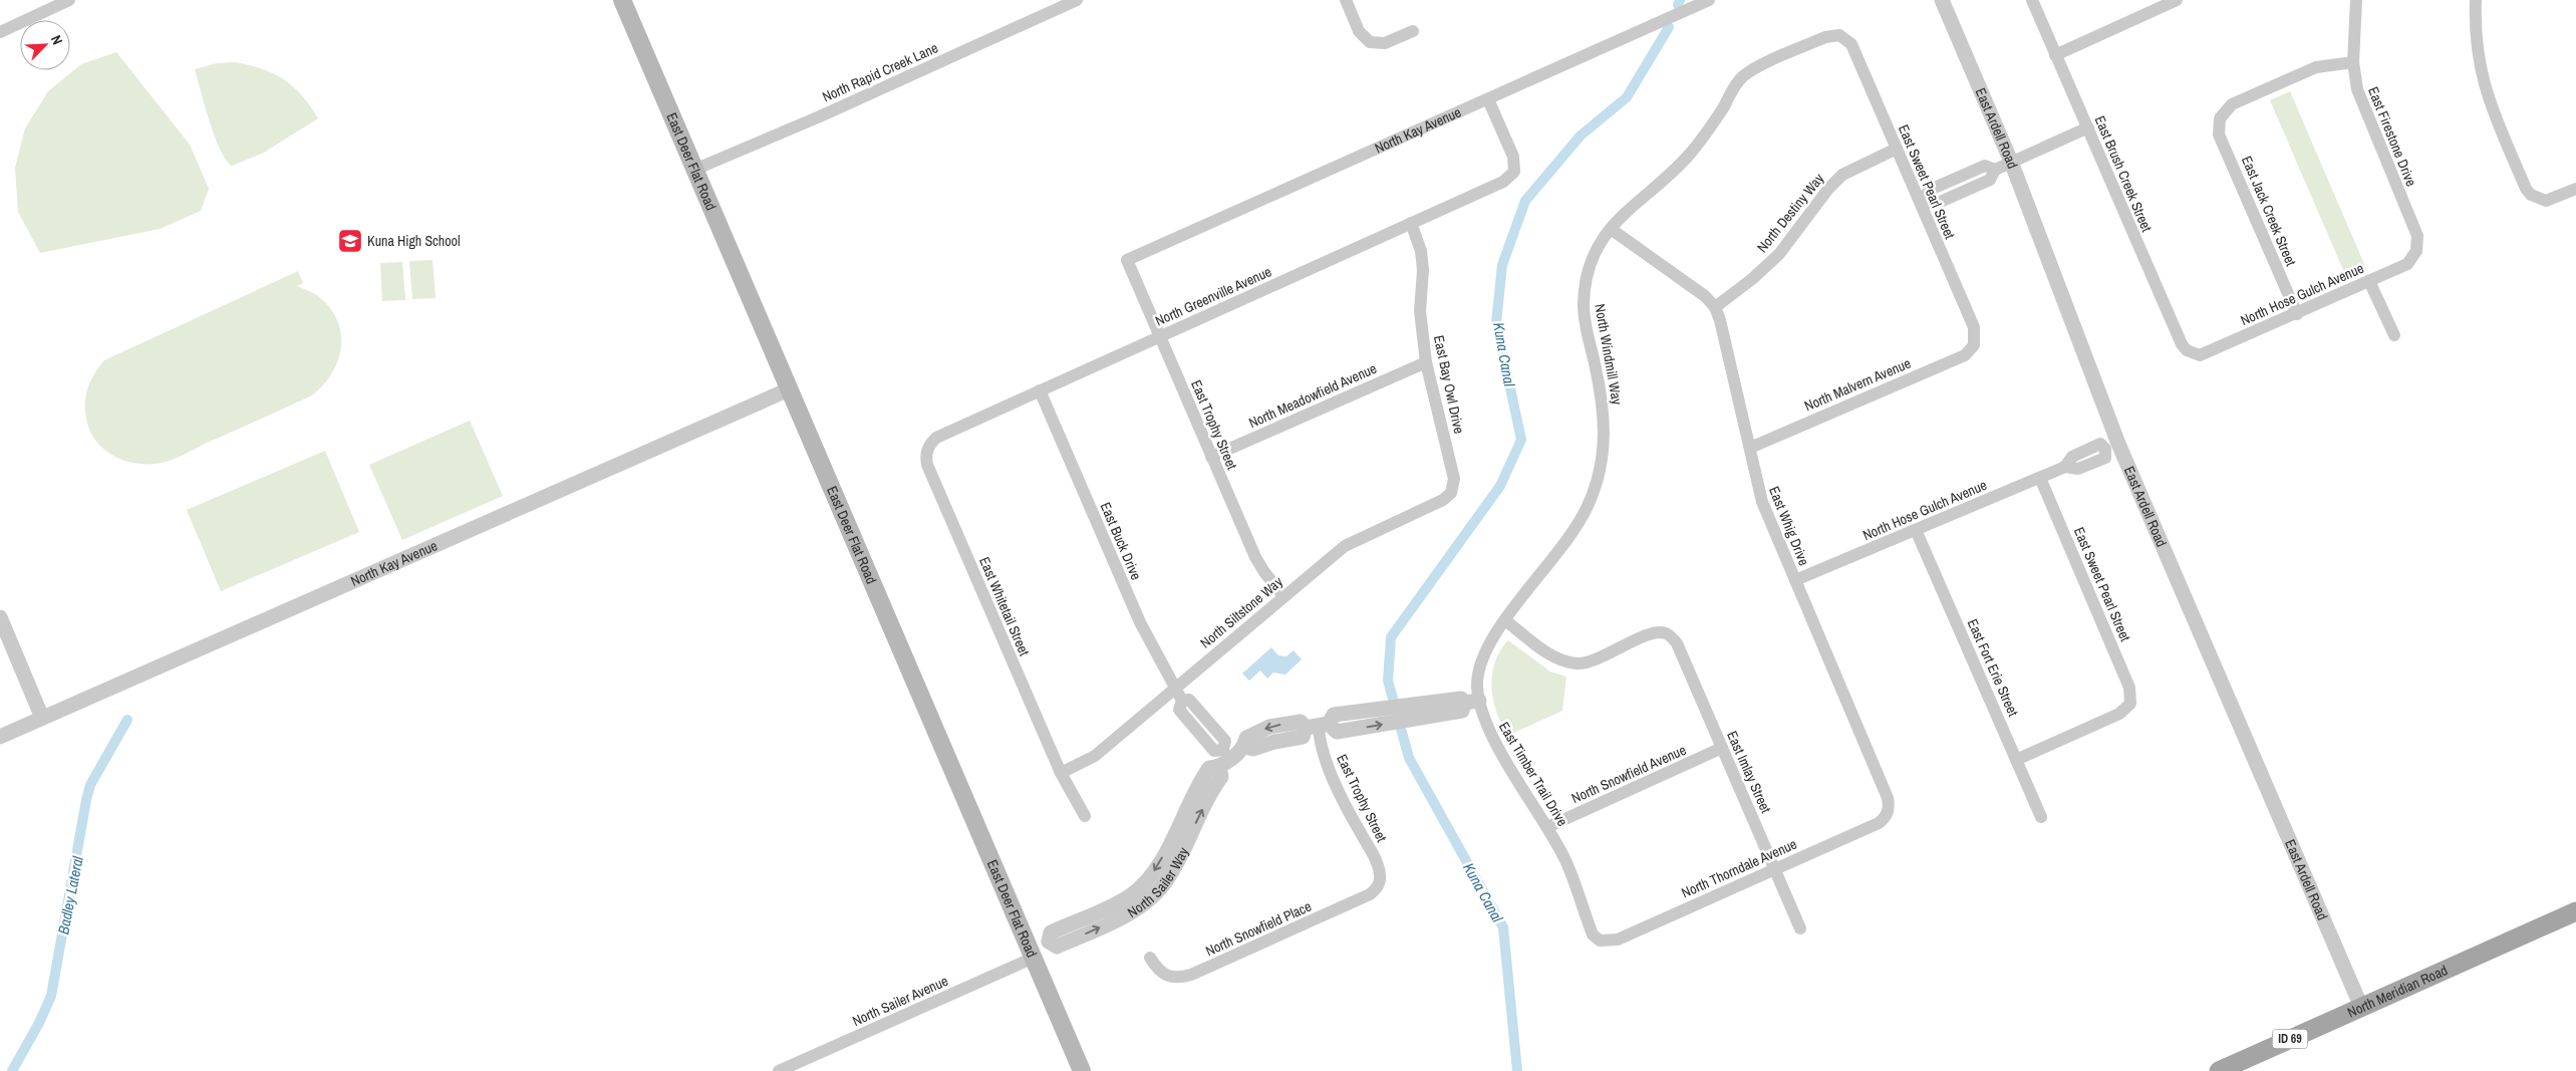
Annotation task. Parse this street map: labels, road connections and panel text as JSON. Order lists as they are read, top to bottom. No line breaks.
{"streets":{"main road":["East Deer Flat Road","North Meridian Road","ID 69"],"street":["North Rapid Creek Lane","East Ardell Road","North Kay Avenue","East Firestone Drive","East Brush Creek Street","East Sweet Pearl Street","East Jack Creek Street","North Destiny Way","North Hose Gulch Avenue","North Greenville Avenue","North Windmill Way","East Bay Owl Drive","North Malvern Avenue","North Meadowfield Avenue","East Trophy Street","East Whig Drive","East Buck Drive","East Whitetail Street","North Siltstone Way","East Fort Erie Street","East Imlay Street","East Timber Trail Drive","North Snowfield Avenue","North Thorndale Avenue","North Sailer Way","North Snowfield Place","North Sailer Avenue"]},"crossings":[["North Rapid Creek Lane","East Deer Flat Road"],["East Ardell Road","North Hose Gulch Avenue"],["East Ardell Road","North Meridian Road"],["North Kay Avenue","East Deer Flat Road"],["North Kay Avenue","North Greenville Avenue"],["North Kay Avenue","East Trophy Street"],["East Firestone Drive","East Jack Creek Street"],["East Firestone Drive","North Hose Gulch Avenue"],["East Deer Flat Road","North Sailer Way"],["East Deer Flat Road","North Sailer Avenue"],["East Brush Creek Street","North Hose Gulch Avenue"],["East Sweet Pearl Street","North Destiny Way"],["East Sweet Pearl Street","North Hose Gulch Avenue"],["East Sweet Pearl Street","North Windmill Way"],["East Sweet Pearl Street","North Malvern Avenue"],["East Sweet Pearl Street","East Fort Erie Street"],["East Jack Creek Street","North Hose Gulch Avenue"],["North Destiny Way","East Whig Drive"],["North Hose Gulch Avenue","East Whig Drive"],["North Hose Gulch Avenue","East Fort Erie Street"],["North Greenville Avenue","East Bay Owl Drive"],["North Greenville Avenue","East Trophy Street"],["North Greenville Avenue","East Buck Drive"],["North Greenville Avenue","East Whitetail Street"],["North Windmill Way","East Whig Drive"],["North Windmill Way","East Imlay Street"],["North Windmill Way","East Timber Trail Drive"],["East Bay Owl Drive","North Meadowfield Avenue"],["East Bay Owl Drive","North Siltstone Way"],["North Malvern Avenue","East Whig Drive"],["North Meadowfield Avenue","East Trophy Street"],["East Trophy Street","North Siltstone Way"],["East Trophy Street","North Snowfield Place"],["East Whig Drive","North Thorndale Avenue"],["East Buck Drive","North Siltstone Way"],["East Buck Drive","North Sailer Way"],["East Whitetail Street","North Siltstone Way"],["East Imlay Street","East Timber Trail Drive"],["East Imlay Street","North Snowfield Avenue"],["East Imlay Street","North Thorndale Avenue"],["East Timber Trail Drive","North Snowfield Avenue"],["East Timber Trail Drive","North Thorndale Avenue"],["North Sailer Way","North Sailer Avenue"]],"water":["Kuna Canal","Badley Lateral"],"places":{"school or university":["Kuna High School"]},"north":"top right"}
